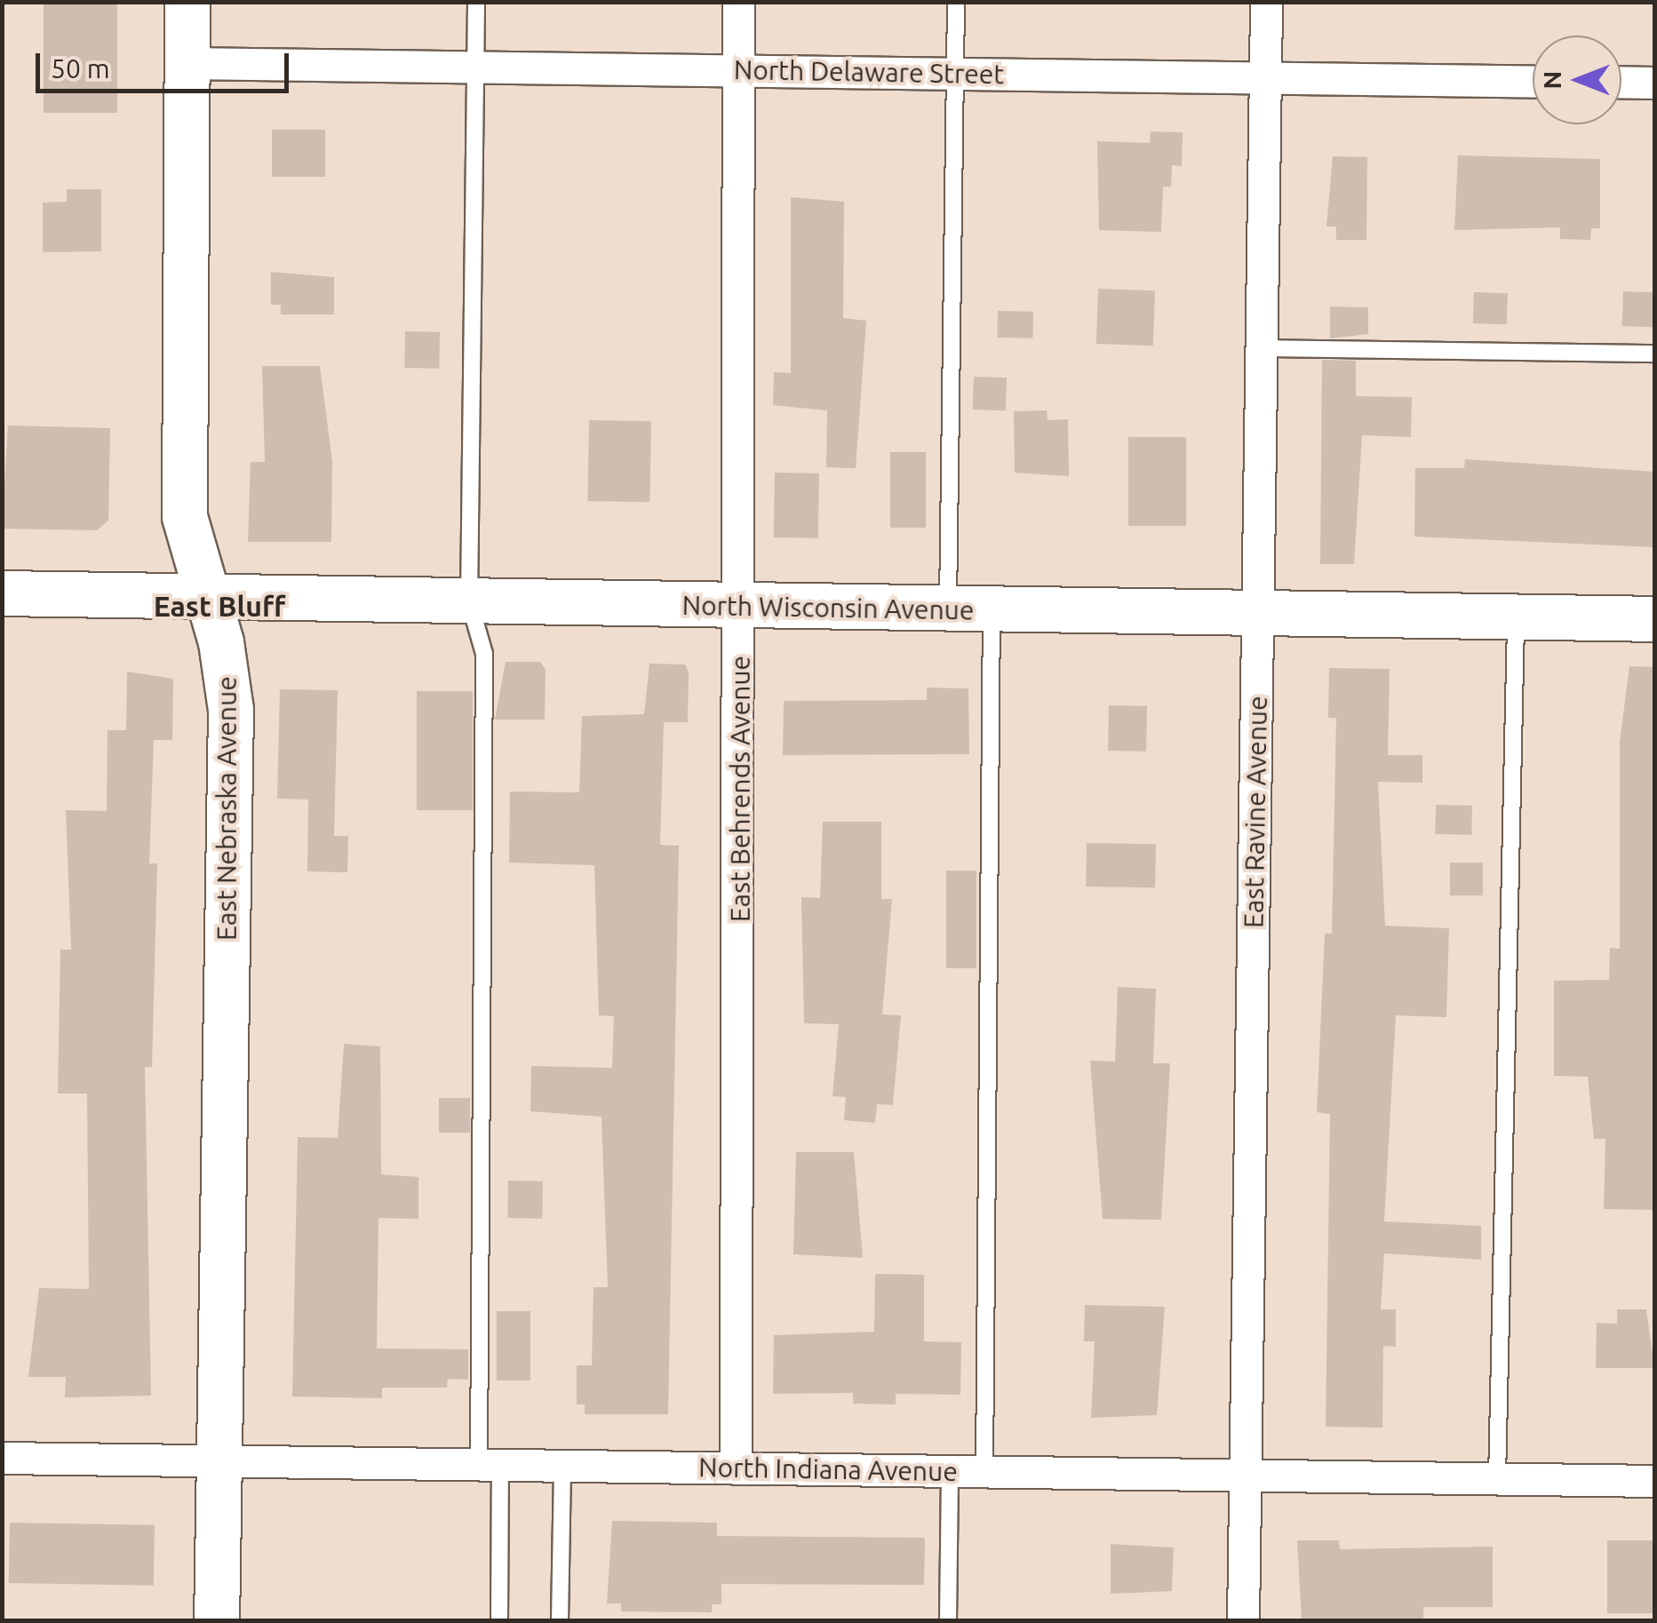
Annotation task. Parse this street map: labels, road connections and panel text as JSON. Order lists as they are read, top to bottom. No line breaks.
{"streets":{"street":["North Delaware Street","North Wisconsin Avenue","East Behrends Avenue","East Nebraska Avenue","East Ravine Avenue","North Indiana Avenue"]},"crossings":[["North Delaware Street","East Behrends Avenue"],["North Delaware Street","East Nebraska Avenue"],["North Delaware Street","East Ravine Avenue"],["North Wisconsin Avenue","East Behrends Avenue"],["North Wisconsin Avenue","East Nebraska Avenue"],["North Wisconsin Avenue","East Ravine Avenue"],["East Behrends Avenue","North Indiana Avenue"],["East Nebraska Avenue","North Indiana Avenue"],["East Ravine Avenue","North Indiana Avenue"]],"districts":["East Bluff"],"scale_bar":"50 m","north":"left"}
